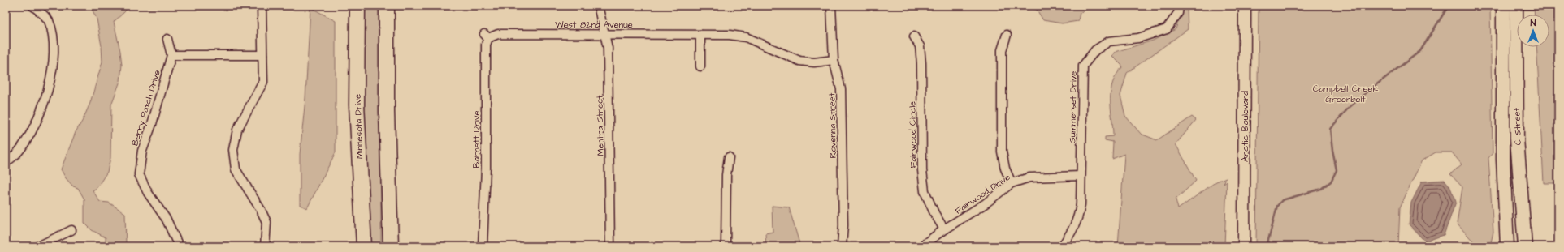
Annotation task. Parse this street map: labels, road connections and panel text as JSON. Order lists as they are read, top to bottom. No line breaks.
{"streets":{"highway":["Minnesota Drive"],"main road":["Arctic Boulevard","C Street"],"street":["West 82nd Avenue","Summerset Drive","Berry Patch Drive","Mentra Street","Rovenna Street","Fairwood Circle","Barnett Drive","Fairwood Drive"]},"crossings":[["West 82nd Avenue","Mentra Street"],["West 82nd Avenue","Rovenna Street"],["West 82nd Avenue","Barnett Drive"],["Summerset Drive","Fairwood Drive"],["Fairwood Circle","Fairwood Drive"]],"parks":["Campbell Creek Greenbelt"],"north":"top"}
